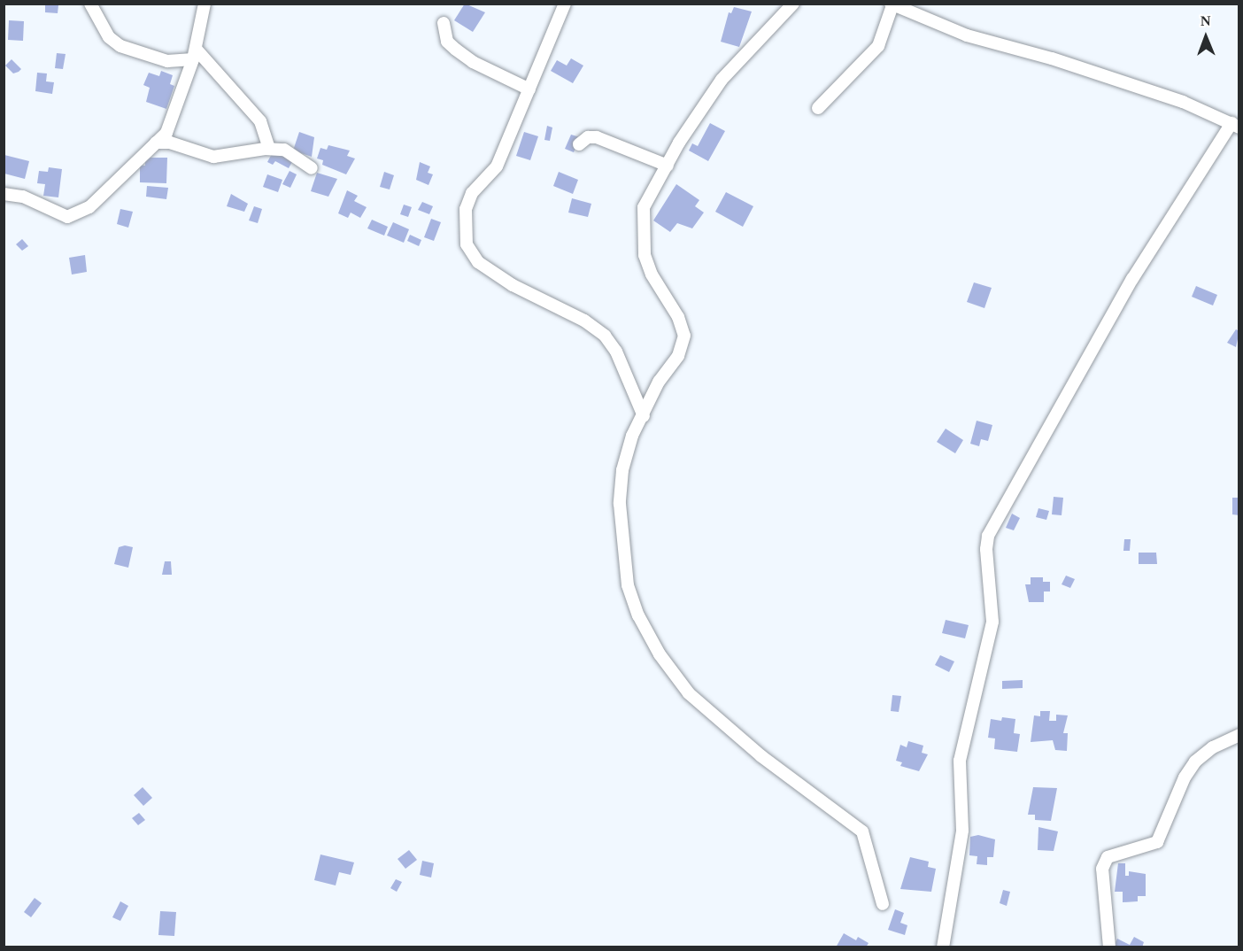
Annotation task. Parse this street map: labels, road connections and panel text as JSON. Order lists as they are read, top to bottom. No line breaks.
{"north":"top"}
